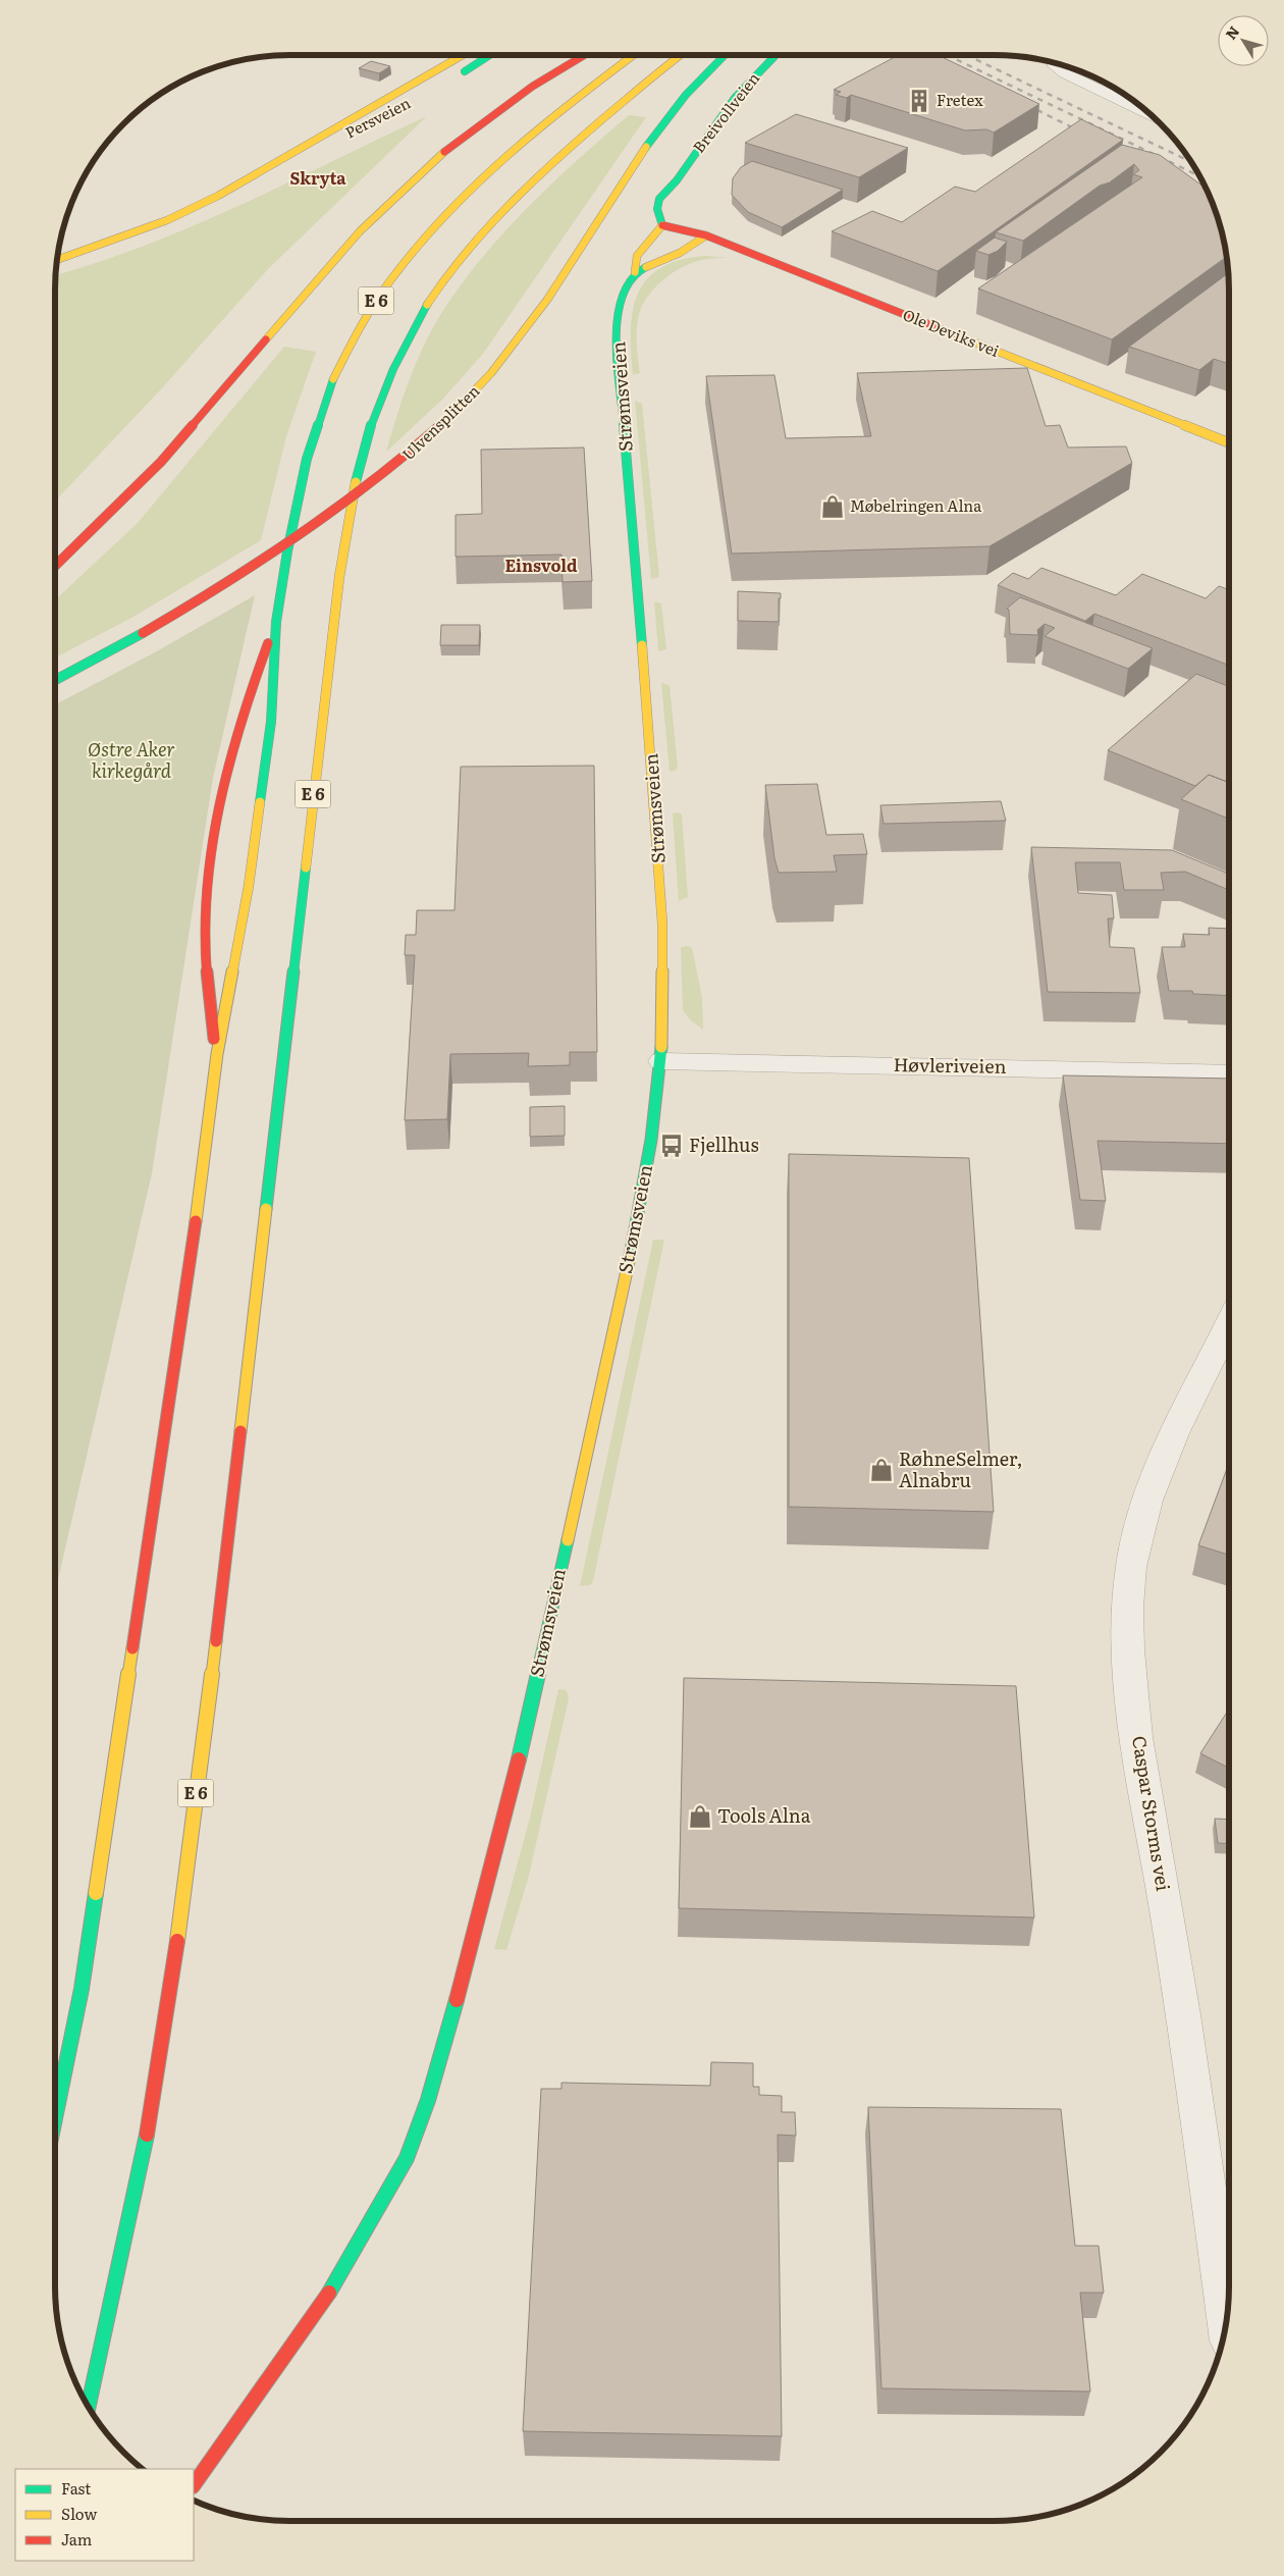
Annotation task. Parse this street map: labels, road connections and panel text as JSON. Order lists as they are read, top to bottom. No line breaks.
{"streets":{"main road":["Breivollveien","Persveien","E 6","Ole Deviks vei","Strømsveien","Ulvensplitten"],"street":["Høvleriveien","Caspar Storms vei"]},"crossings":[["Breivollveien","Ole Deviks vei"],["Breivollveien","Strømsveien"],["Ole Deviks vei","Strømsveien"],["Strømsveien","Høvleriveien"]],"districts":["Skryta","Einsvold"],"parks":["Østre Aker kirkegård"],"places":{"building":["Fretex"],"shop":["Møbelringen Alna","RøhneSelmer, Alnabru","Tools Alna"],"bus stop":["Fjellhus"]},"legend":["Fast","Slow","Jam"],"north":"top left"}
